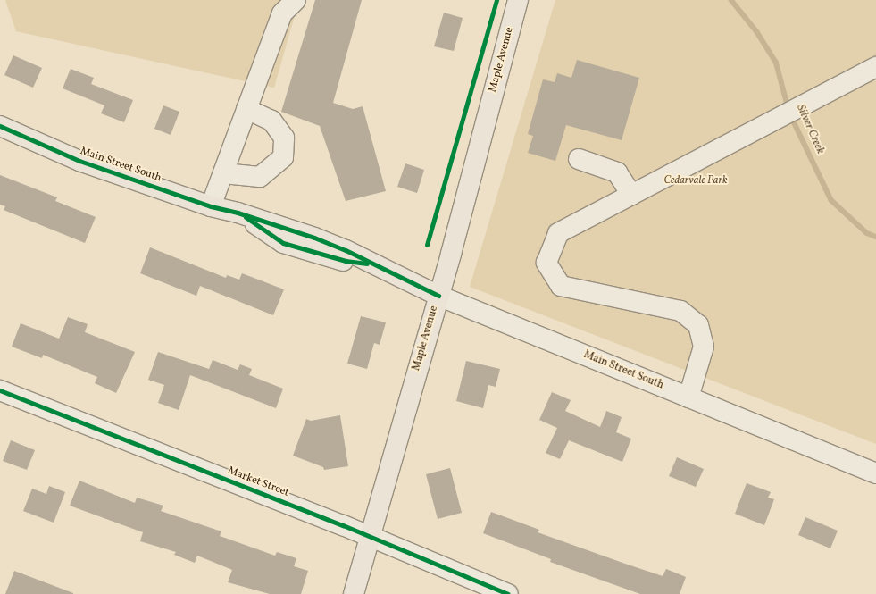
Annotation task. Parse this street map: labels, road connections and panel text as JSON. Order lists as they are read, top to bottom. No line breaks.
{"streets":{"main road":["Maple Avenue","Main Street South"],"street":["Market Street"]},"crossings":[["Maple Avenue","Main Street South"],["Maple Avenue","Market Street"]],"water":["Silver Creek"],"parks":["Cedarvale Park"]}
